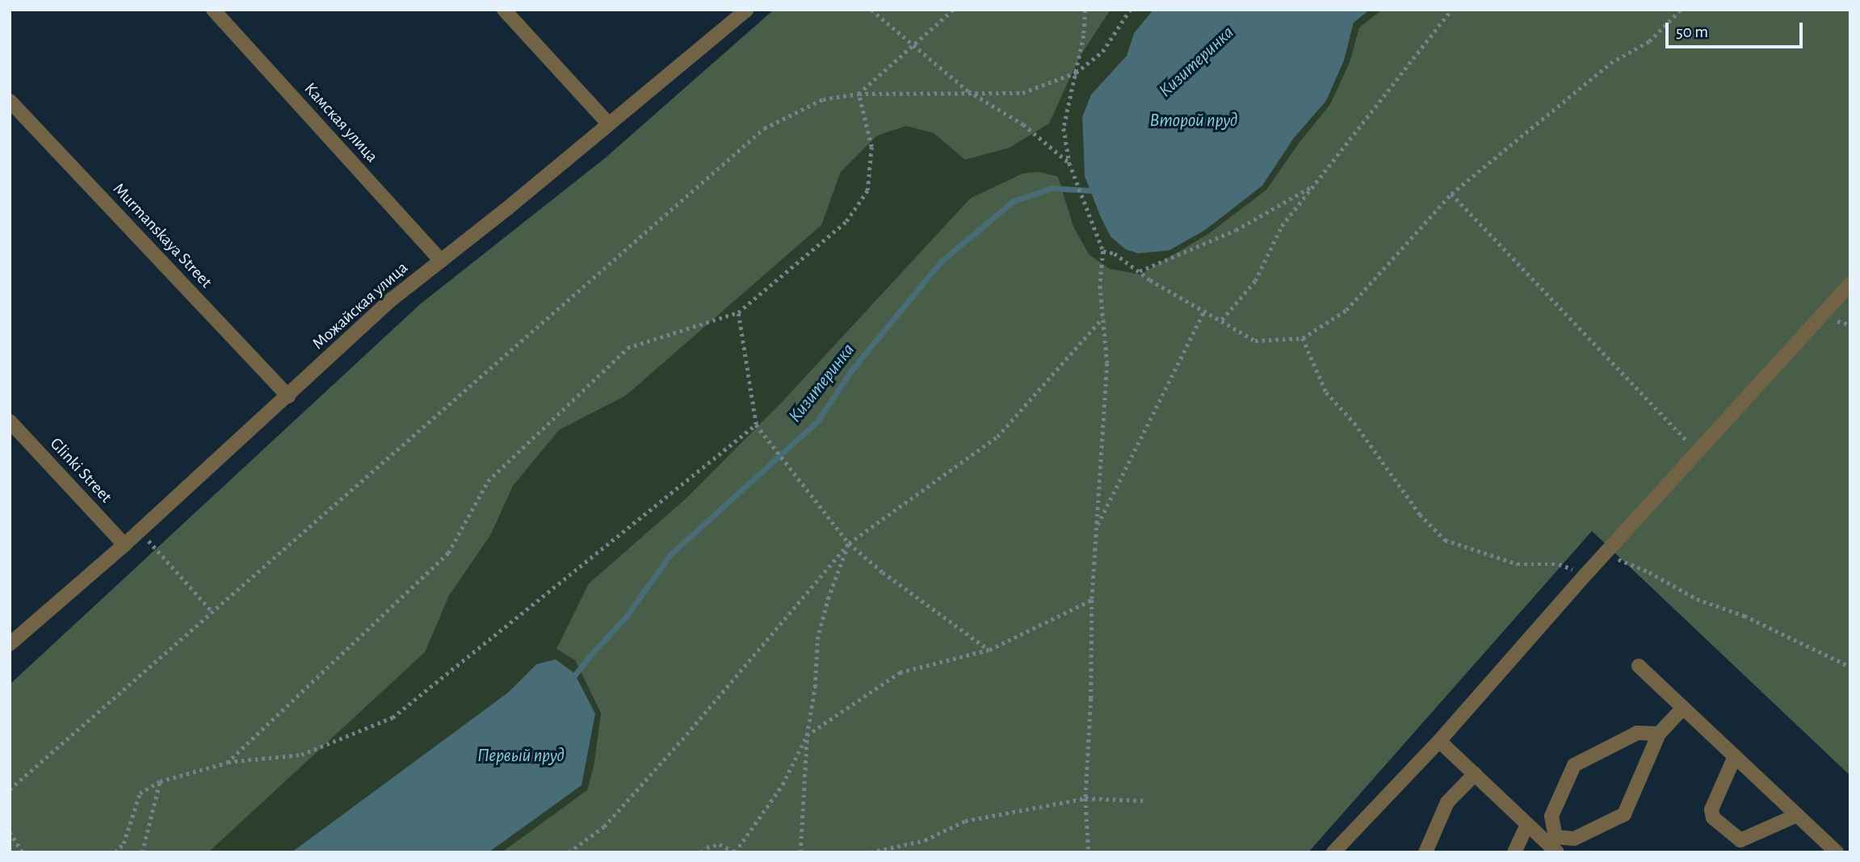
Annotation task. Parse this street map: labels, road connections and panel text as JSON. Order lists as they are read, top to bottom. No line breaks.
{"streets":{"street":["Камская улица","Murmanskaya Street","Можайская улица","Glinki Street"]},"crossings":[["Камская улица","Можайская улица"],["Murmanskaya Street","Можайская улица"],["Можайская улица","Glinki Street"]],"water":["Кизитеринка","Второй пруд","Первый пруд"],"scale_bar":"50 m"}
